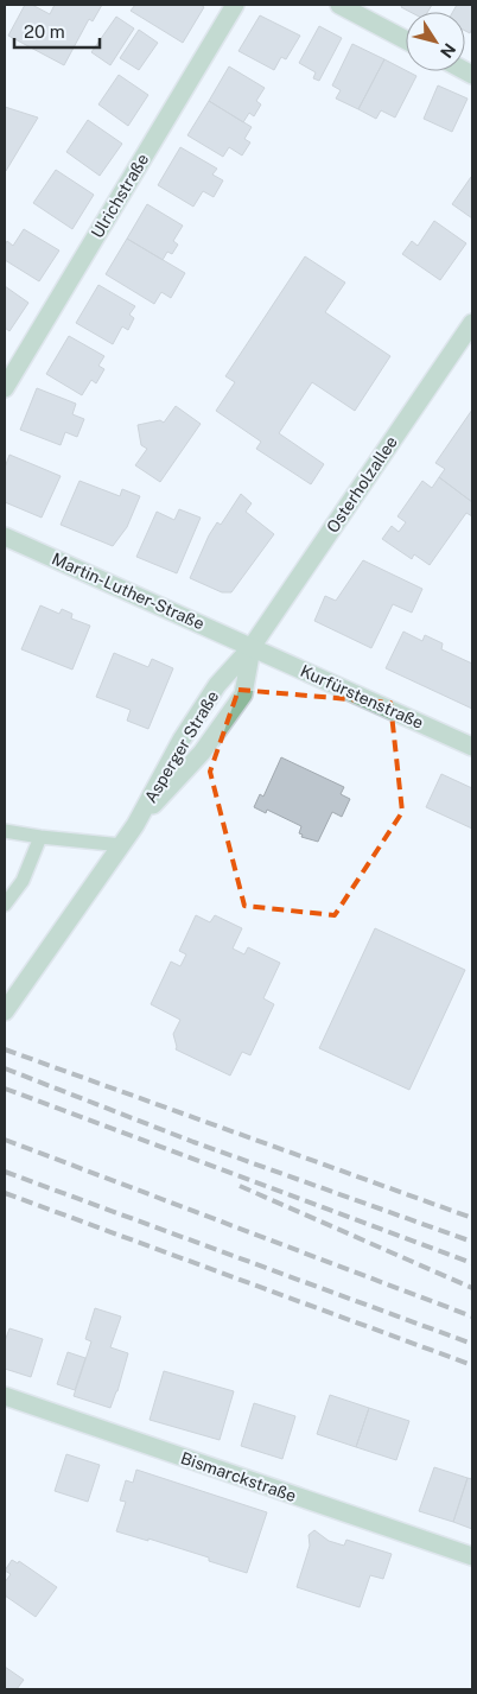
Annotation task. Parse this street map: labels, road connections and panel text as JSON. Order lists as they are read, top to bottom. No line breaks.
{"streets":{"street":["Ulrichstraße","Osterholzallee","Martin-Luther-Straße","Kurfürstenstraße","Asperger Straße","Bismarckstraße"]},"crossings":[["Osterholzallee","Martin-Luther-Straße"],["Osterholzallee","Kurfürstenstraße"],["Osterholzallee","Asperger Straße"],["Martin-Luther-Straße","Kurfürstenstraße"],["Martin-Luther-Straße","Asperger Straße"],["Kurfürstenstraße","Asperger Straße"]],"scale_bar":"20 m","north":"bottom right"}
